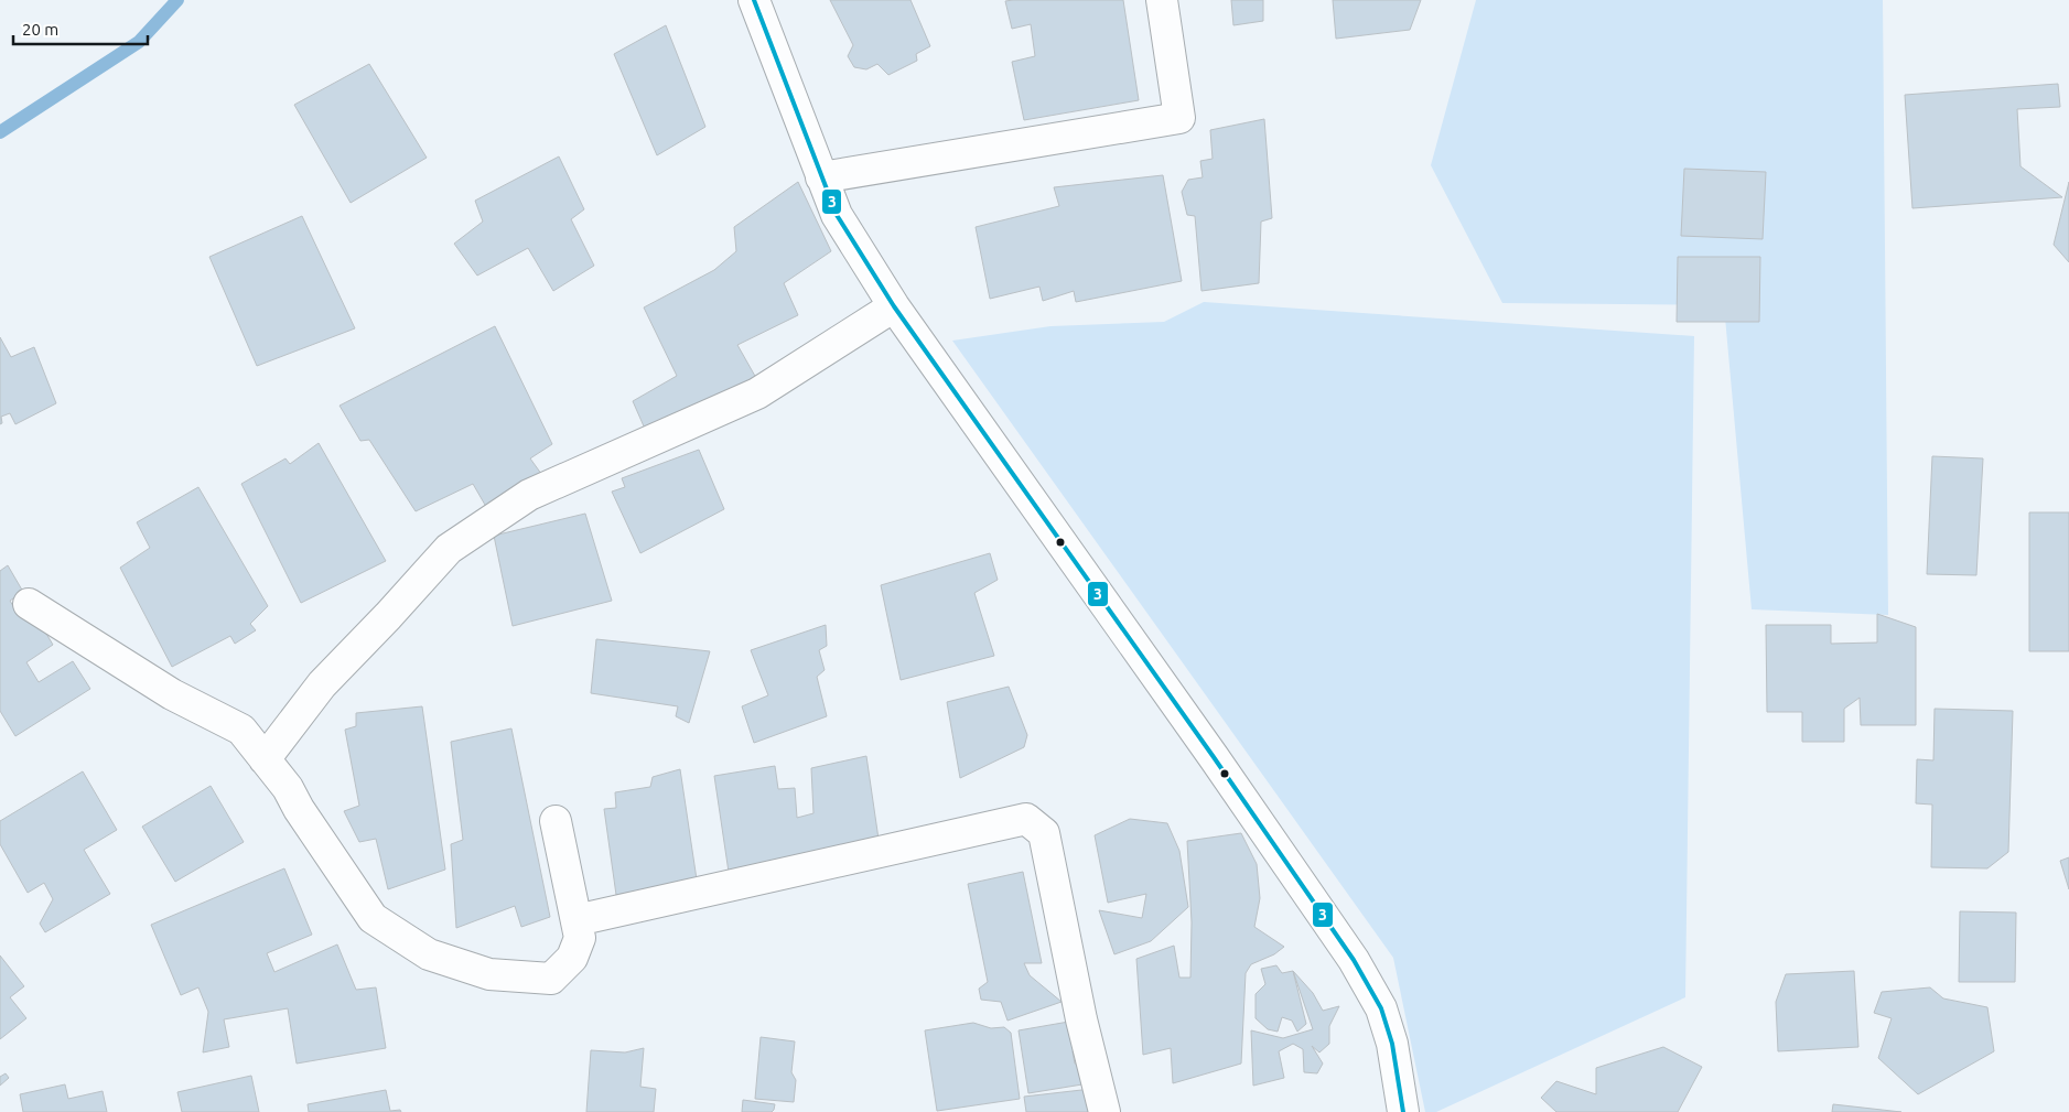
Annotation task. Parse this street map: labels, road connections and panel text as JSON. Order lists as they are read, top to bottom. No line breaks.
{"lines":["transit line 3"],"scale_bar":"20 m"}
